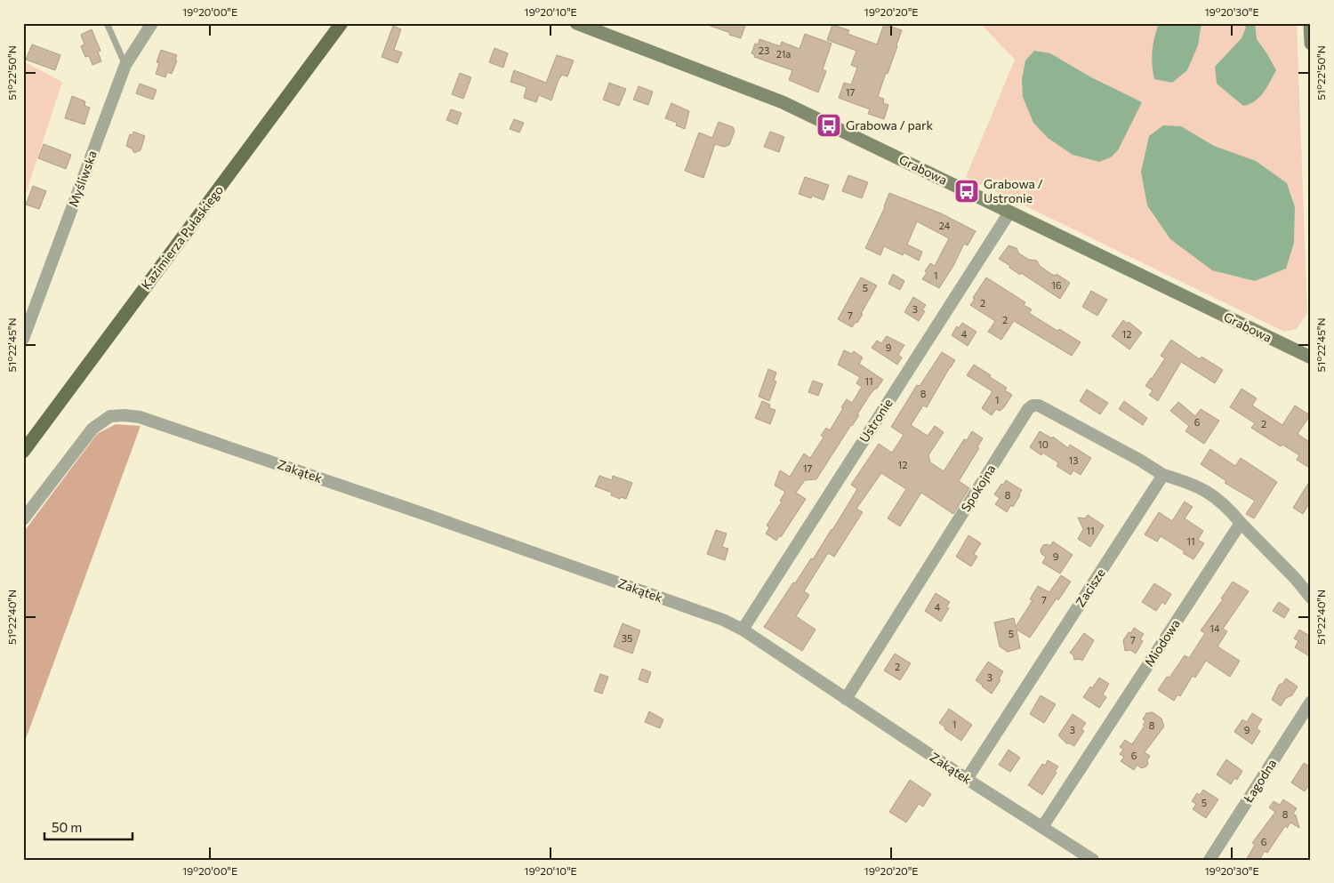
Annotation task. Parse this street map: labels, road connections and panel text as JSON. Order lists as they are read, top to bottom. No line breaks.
{"streets":{"main road":["Kazimierza Pułaskiego"],"street":["Grabowa","Myśliwska","Ustronie","Zakątek","Spokojna","Zacisze","Miodowa","Łagodna"]},"crossings":[["Grabowa","Ustronie"],["Ustronie","Zakątek"],["Zakątek","Spokojna"],["Zakątek","Zacisze"],["Zakątek","Miodowa"],["Spokojna","Zacisze"]],"places":{"bus stop":["Grabowa / park","Grabowa / Ustronie"]},"house_numbers":["23","21a","17","24","1","16","5","2","3","7","2","4","12","9","11","8","1","6","2","10","13","12","17","8","11","11","9","7","4","14","5","35","7","2","3","1","8","3","9","6","5","8","6"],"scale_bar":"50 m","coordinates":["19°20'00\"E","19°20'10\"E","19°20'20\"E","19°20'30\"E","51°22'50\"N","51°22'45\"N","51°22'40\"N"]}
